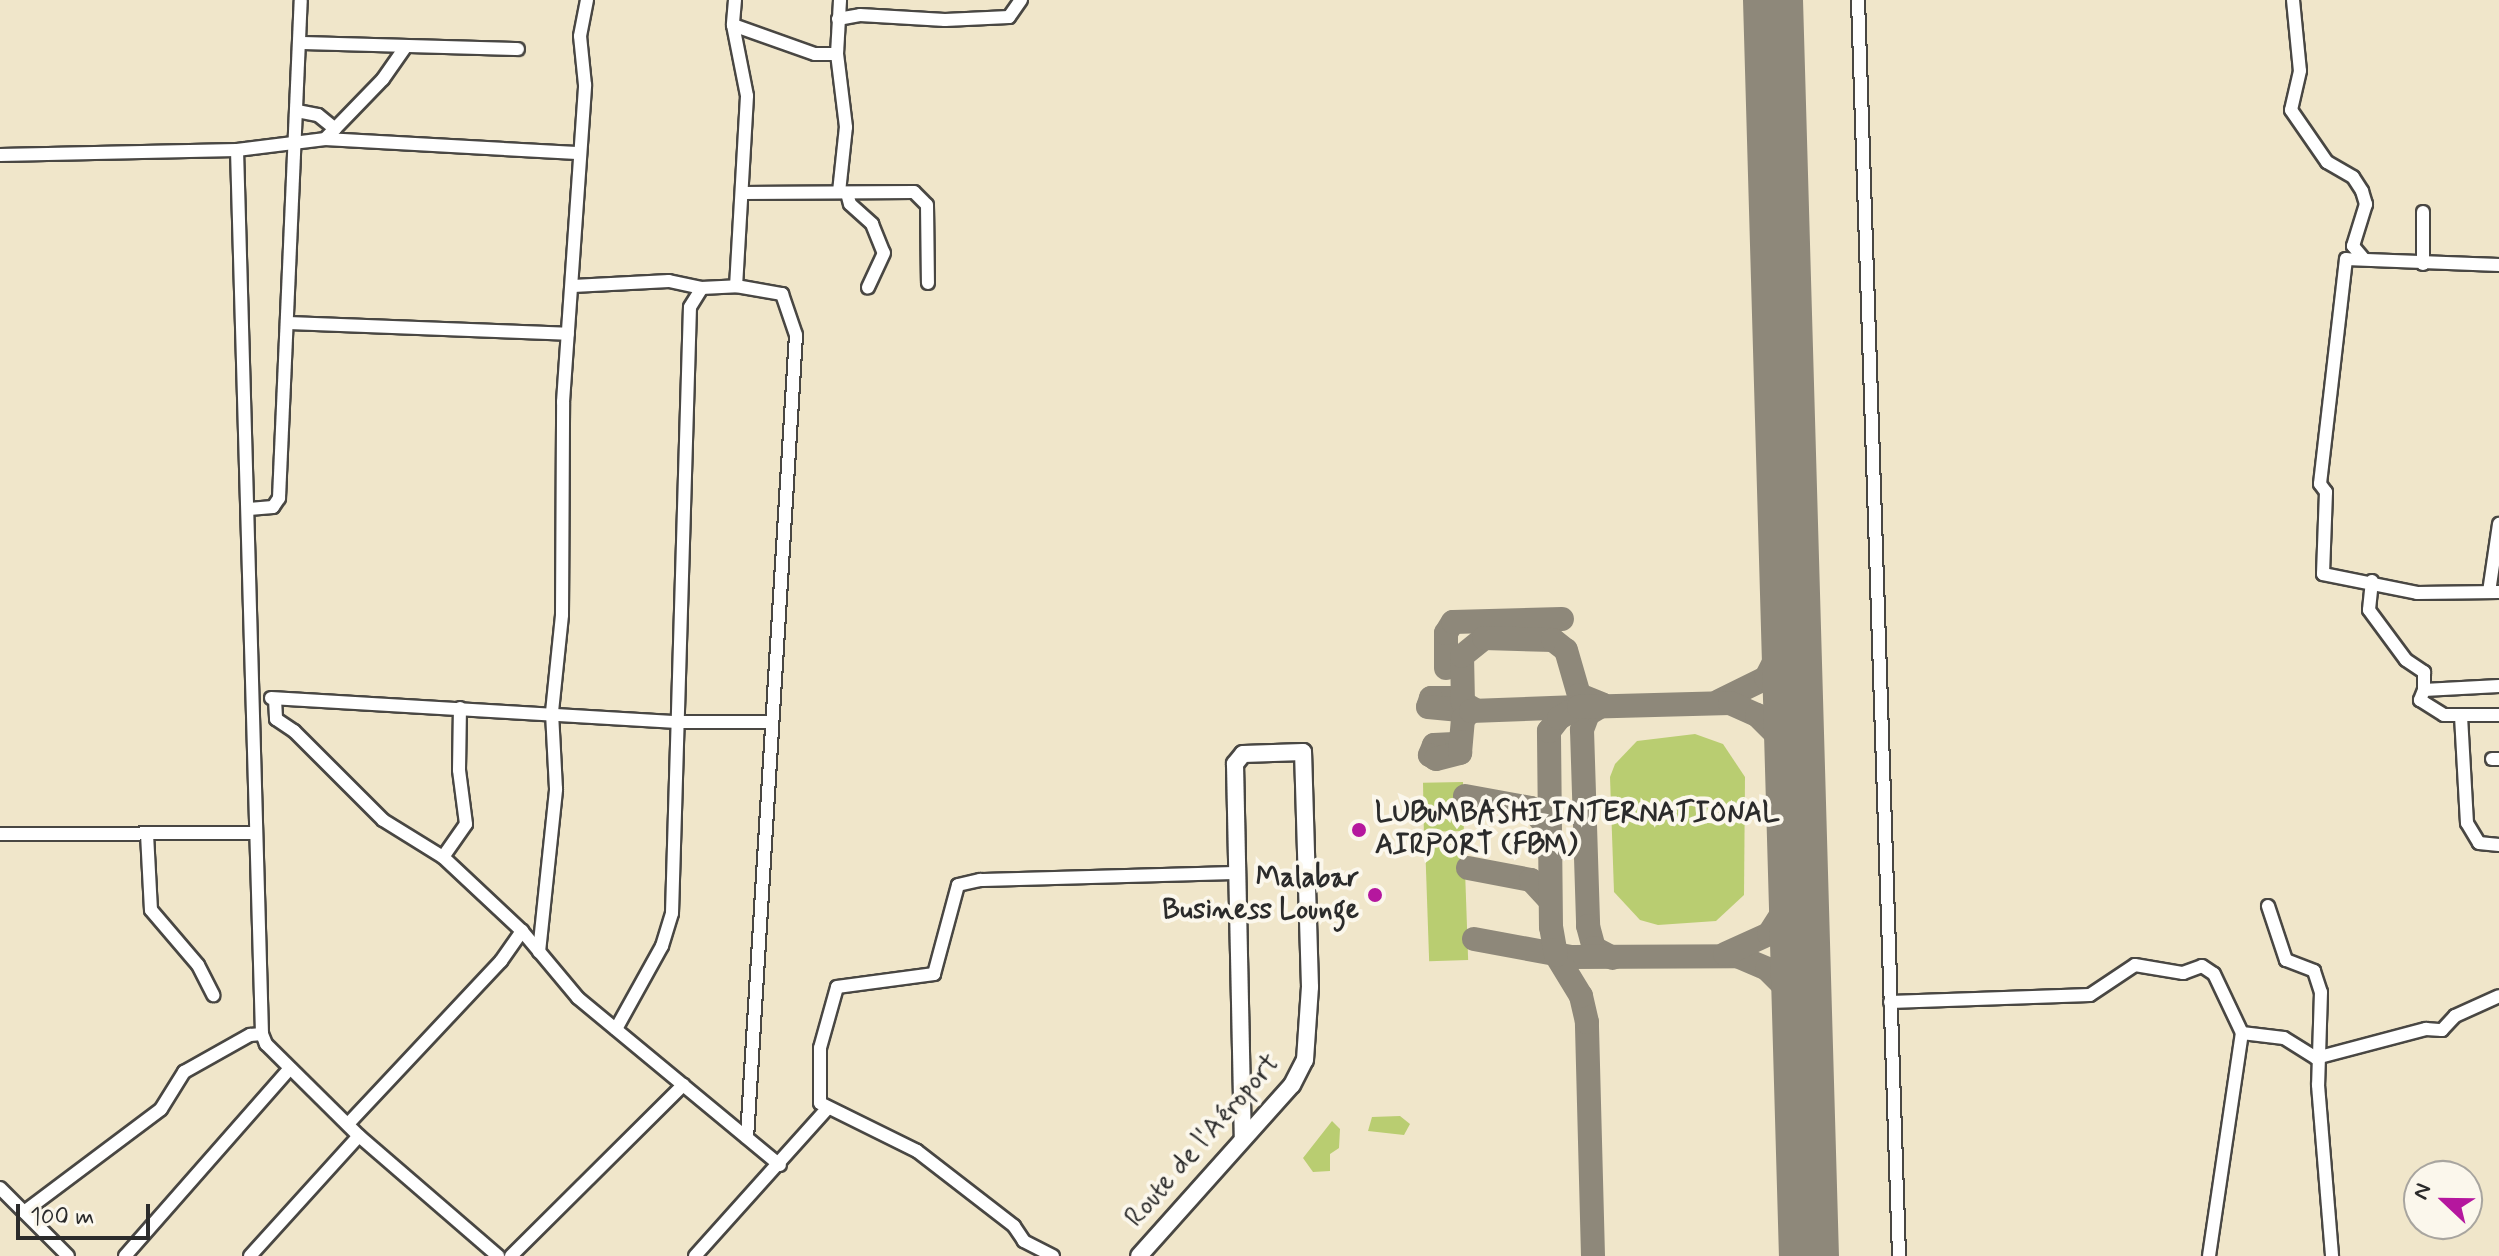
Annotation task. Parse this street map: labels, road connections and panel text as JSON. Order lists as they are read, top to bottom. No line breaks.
{"streets":{"main road":["Route de l'Aéroport"]},"places":["LUBuMBASHI INTERNATIONAL AIRPORT (FBM)","Malabar Business Lounge"],"scale_bar":"100 m","north":"left"}
